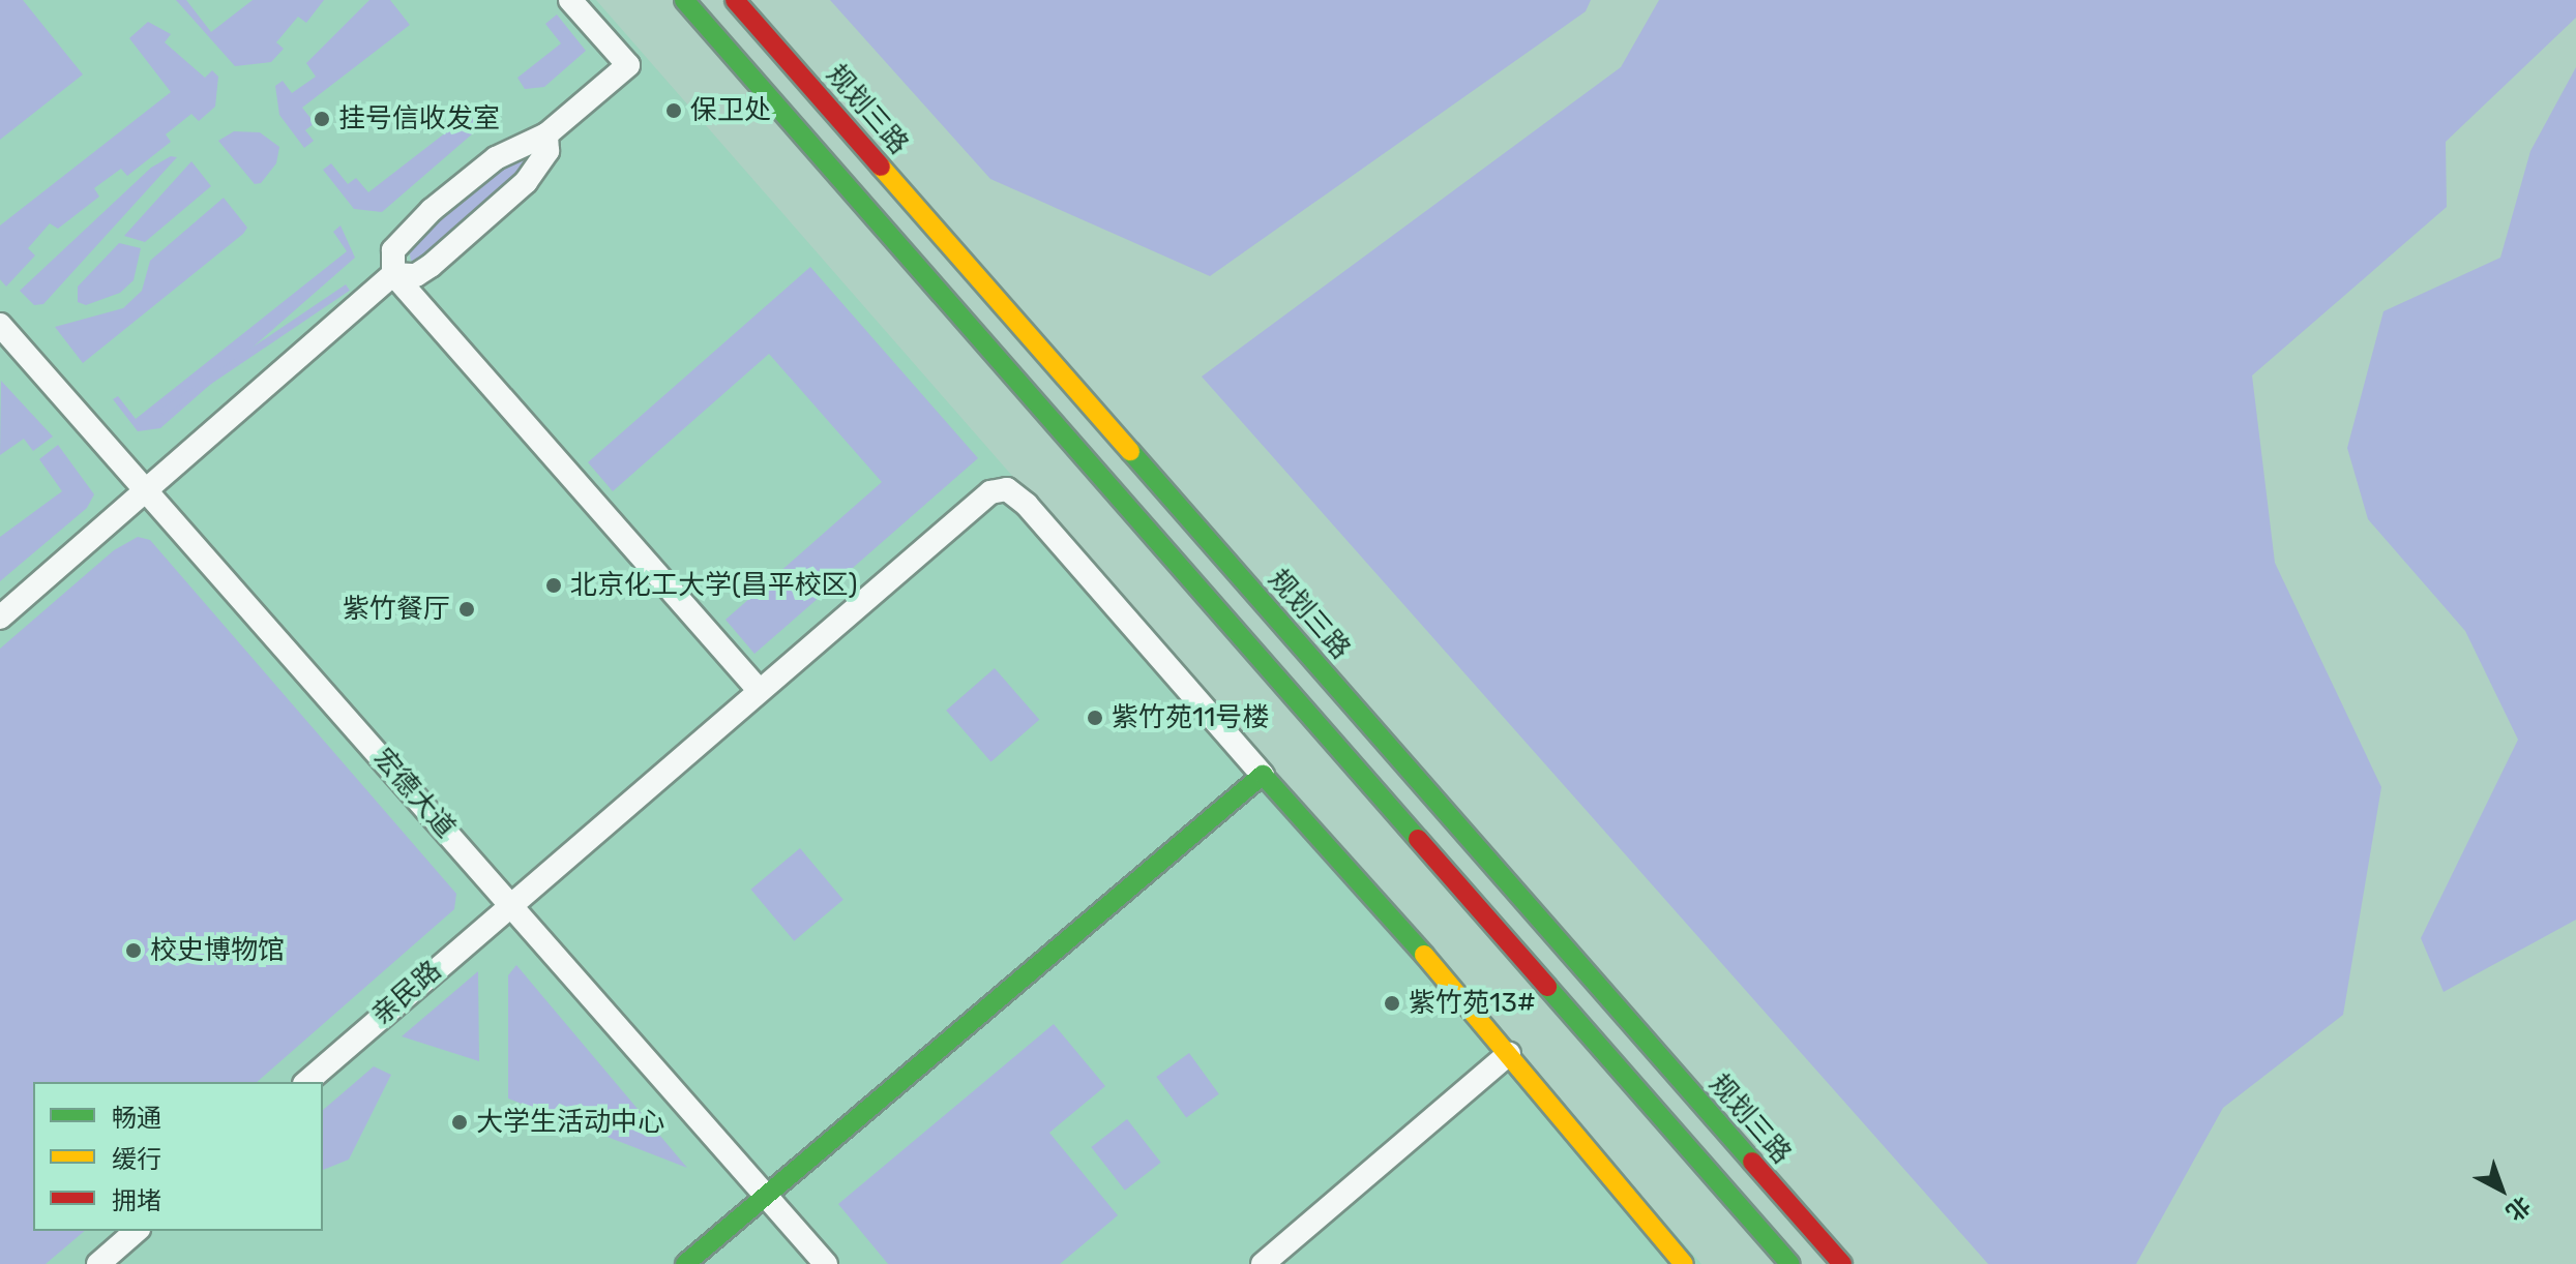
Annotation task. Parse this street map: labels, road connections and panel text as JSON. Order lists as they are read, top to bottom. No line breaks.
{"streets":{"main road":["规划三路"],"street":["宏德大道","亲民路"]},"crossings":[["宏德大道","亲民路"]],"places":["保卫处","挂号信收发室","北京化工大学(昌平校区)","紫竹餐厅","紫竹苑11号楼","校史博物馆","紫竹苑13#","大学生活动中心"],"legend":["畅通","缓行","拥堵"],"north":"bottom right"}
